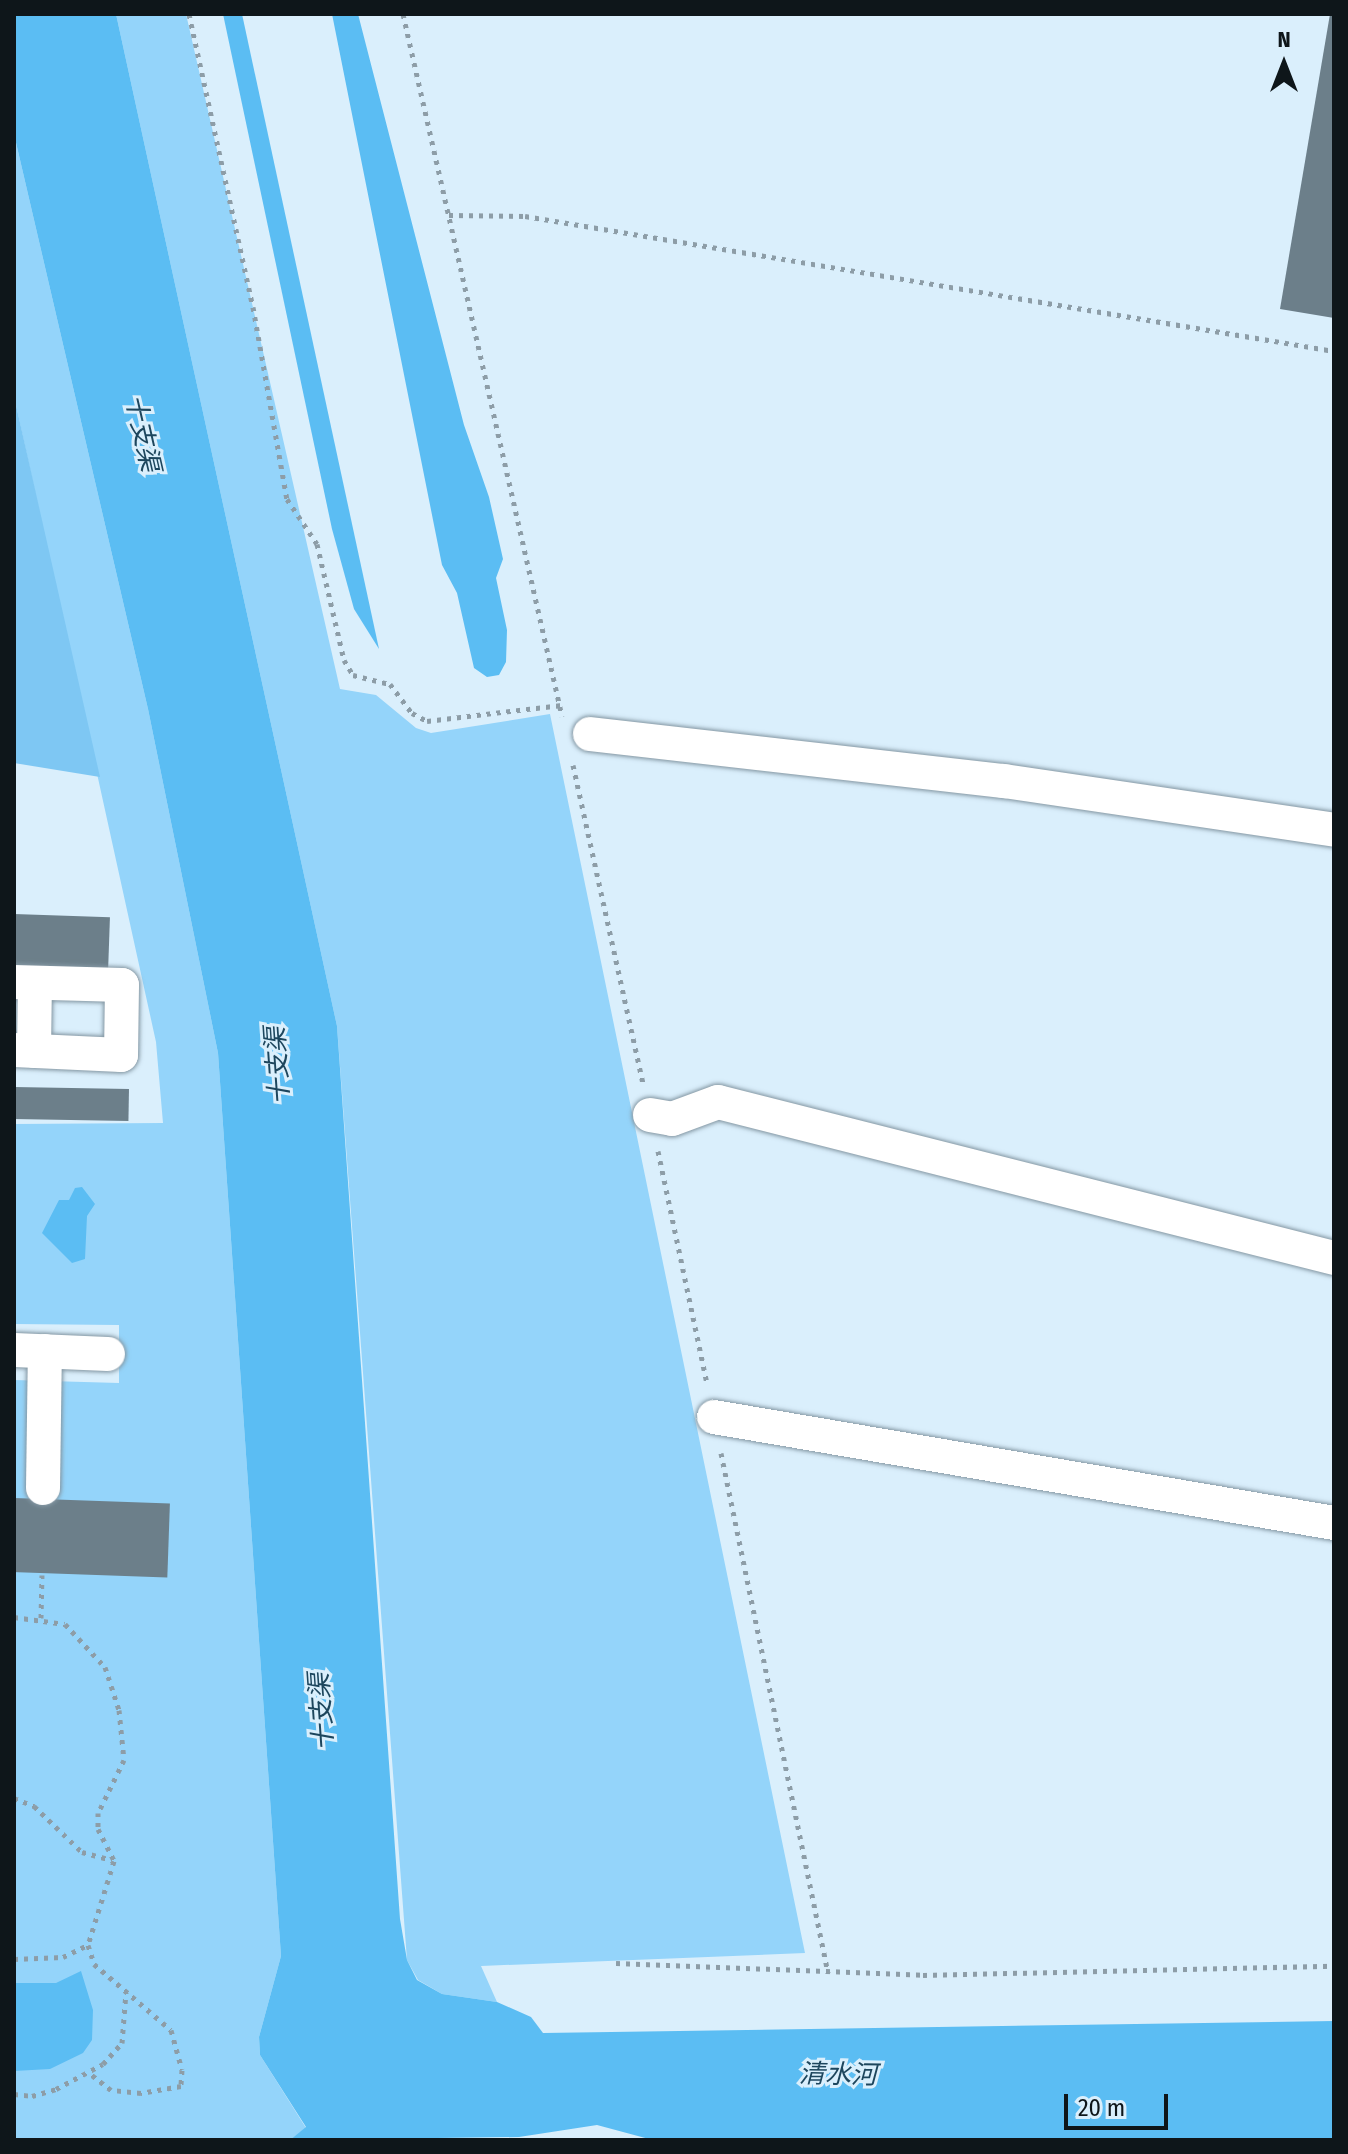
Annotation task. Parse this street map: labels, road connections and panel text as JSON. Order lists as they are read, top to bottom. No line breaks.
{"water":["十支渠","清水河"],"scale_bar":"20 m","north":"top"}
